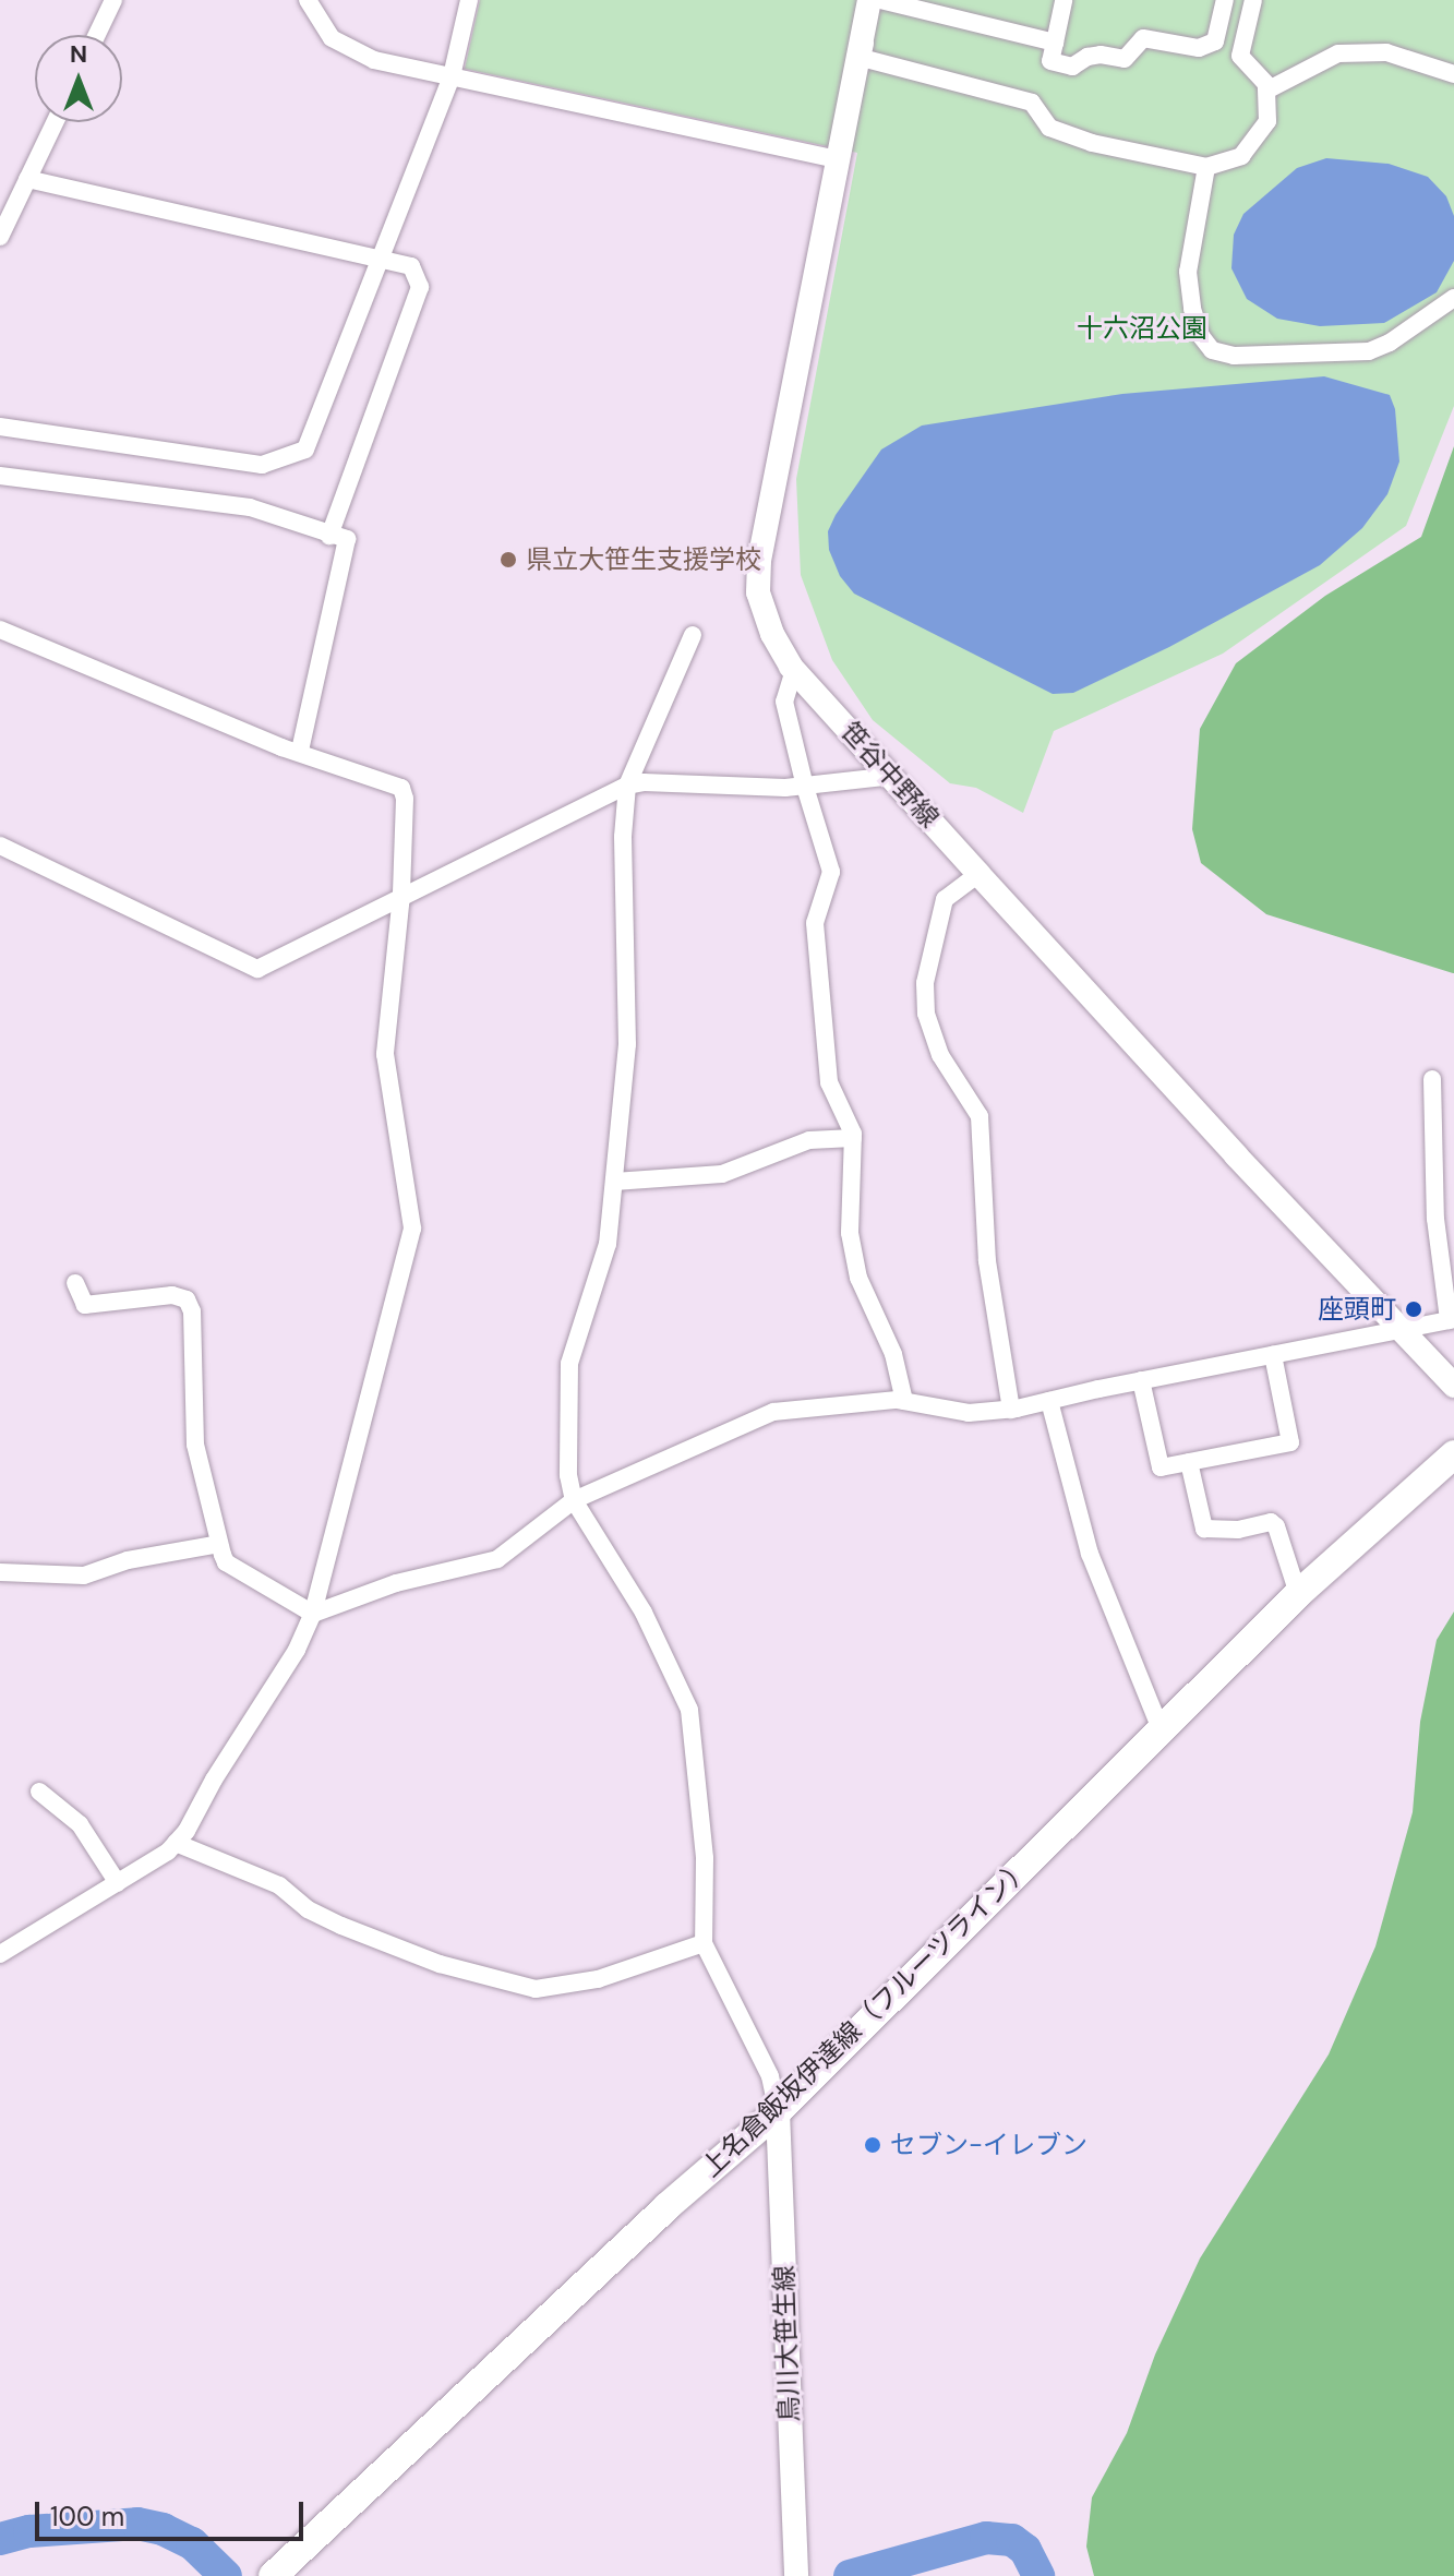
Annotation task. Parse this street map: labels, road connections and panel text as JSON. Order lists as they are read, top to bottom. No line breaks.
{"streets":{"main road":["上名倉飯坂伊達線（フルーツライン）"],"street":["笹谷中野線","鳥川大笹生線"]},"crossings":[["上名倉飯坂伊達線（フルーツライン）","鳥川大笹生線"]],"parks":["十六沼公園"],"places":["県立大笹生支援学校","座頭町","セブン-イレブン"],"scale_bar":"100 m","north":"top"}
